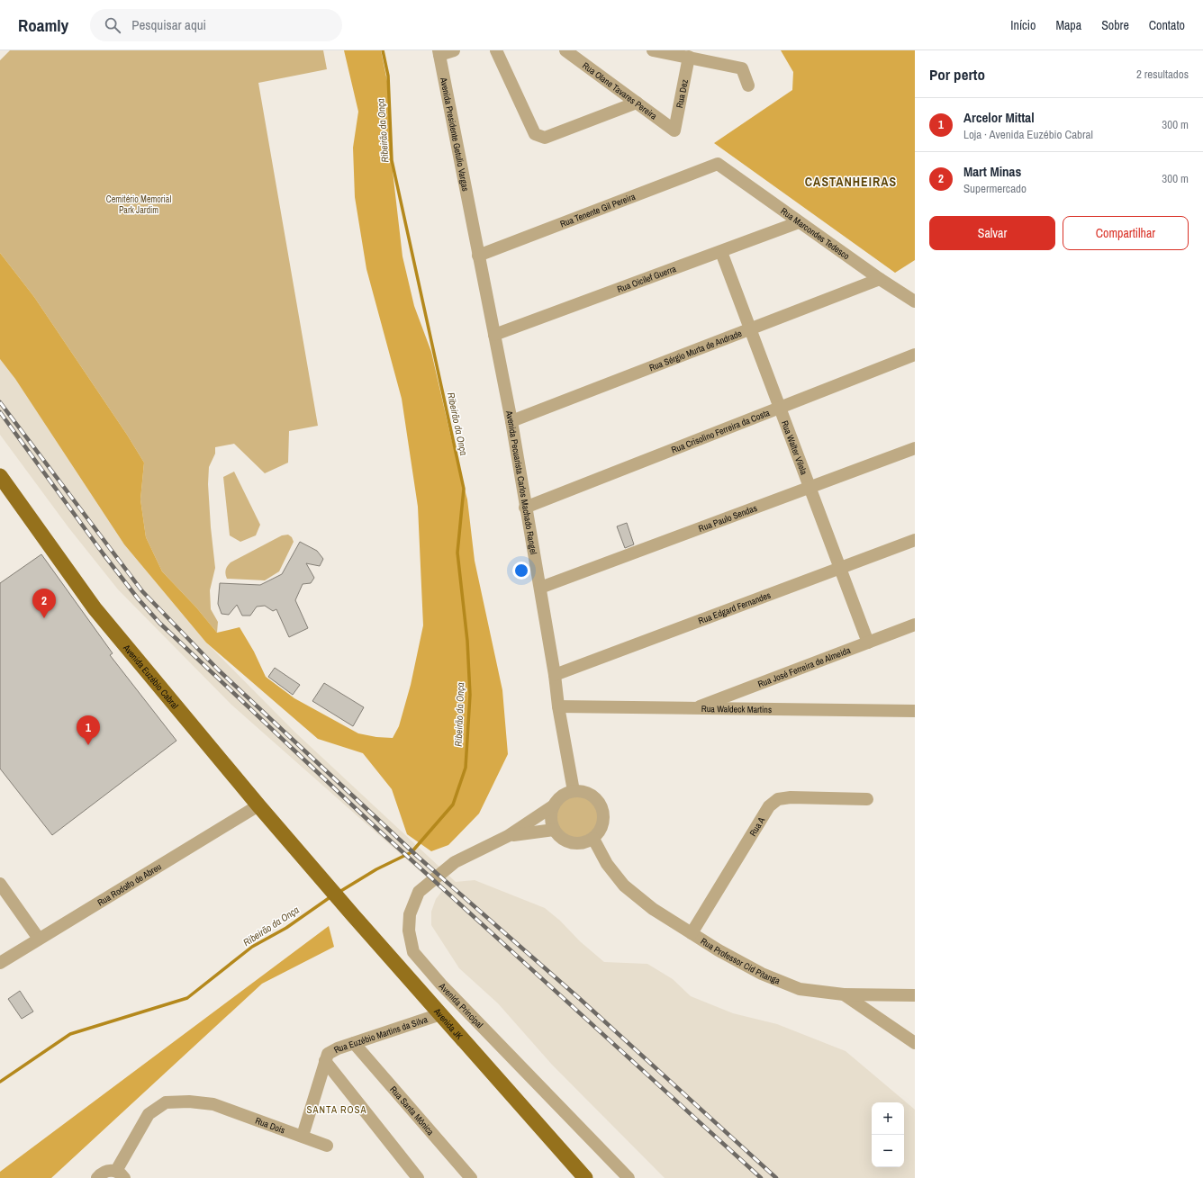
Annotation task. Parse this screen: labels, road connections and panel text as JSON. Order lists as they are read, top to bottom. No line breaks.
{"streets":{"main road":["Avenida Euzébio Cabral","Avenida JK"],"street":["Rua Olane Tavares Pereira","Rua Dez","Avenida Presidente Getulio Vargas","Rua Tenente Gil Pereira","Rua Marcondes Tedesco","Rua Oicilef Guerra","Rua Sérgio Murta de Andrade","Rua Crisolino Ferreira da Costa","Rua Walter Vilela","Avenida Pecuarista Carlos Machado Rangel","Rua Paulo Sendas","Rua Edgard Fernandes","Rua José Ferreira de Almeida","Rua Waldeck Martins","Rua A","Rua Rodolfo de Abreu","Rua Professor Cid Pitanga","Avenida Principal","Rua Euzébio Martins da Silva","Rua Santa Mônica","Rua Dois"]},"crossings":[["Rua Olane Tavares Pereira","Rua Dez"],["Avenida Presidente Getulio Vargas","Avenida Pecuarista Carlos Machado Rangel"],["Rua Tenente Gil Pereira","Rua Marcondes Tedesco"],["Rua Tenente Gil Pereira","Avenida Pecuarista Carlos Machado Rangel"],["Rua Marcondes Tedesco","Rua Oicilef Guerra"],["Rua Marcondes Tedesco","Rua Sérgio Murta de Andrade"],["Rua Oicilef Guerra","Rua Walter Vilela"],["Rua Oicilef Guerra","Avenida Pecuarista Carlos Machado Rangel"],["Rua Sérgio Murta de Andrade","Rua Walter Vilela"],["Rua Sérgio Murta de Andrade","Avenida Pecuarista Carlos Machado Rangel"],["Rua Crisolino Ferreira da Costa","Rua Walter Vilela"],["Rua Crisolino Ferreira da Costa","Avenida Pecuarista Carlos Machado Rangel"],["Rua Walter Vilela","Rua Paulo Sendas"],["Rua Walter Vilela","Rua Edgard Fernandes"],["Rua Walter Vilela","Rua José Ferreira de Almeida"],["Avenida Pecuarista Carlos Machado Rangel","Rua Paulo Sendas"],["Avenida Pecuarista Carlos Machado Rangel","Rua Edgard Fernandes"],["Avenida Pecuarista Carlos Machado Rangel","Rua Waldeck Martins"],["Avenida Pecuarista Carlos Machado Rangel","Rua Professor Cid Pitanga"],["Avenida Pecuarista Carlos Machado Rangel","Avenida Principal"],["Rua José Ferreira de Almeida","Rua Waldeck Martins"],["Avenida Euzébio Cabral","Rua Rodolfo de Abreu"],["Avenida Euzébio Cabral","Avenida JK"],["Rua A","Rua Professor Cid Pitanga"],["Rua Professor Cid Pitanga","Avenida Principal"],["Avenida JK","Rua Euzébio Martins da Silva"],["Rua Euzébio Martins da Silva","Rua Santa Mônica"]],"districts":["CASTANHEIRAS","SANTA ROSA"],"water":["Ribeirão da Onça"],"parks":["Cemitério Memorial Park Jardim"],"page":{"header":"Roamly","search":"Pesquisar aqui","nav":["Início","Mapa","Sobre","Contato"],"heading":["Por perto","2 resultados"],"list":[{"mark":"1","name":"Arcelor Mittal","note":"Loja · Avenida Euzébio Cabral","value":"300 m"},{"mark":"2","name":"Mart Minas","note":"Supermercado","value":"300 m"}],"buttons":["Salvar","Compartilhar"],"pins":["2","1"],"map_buttons":["+","−"]}}
